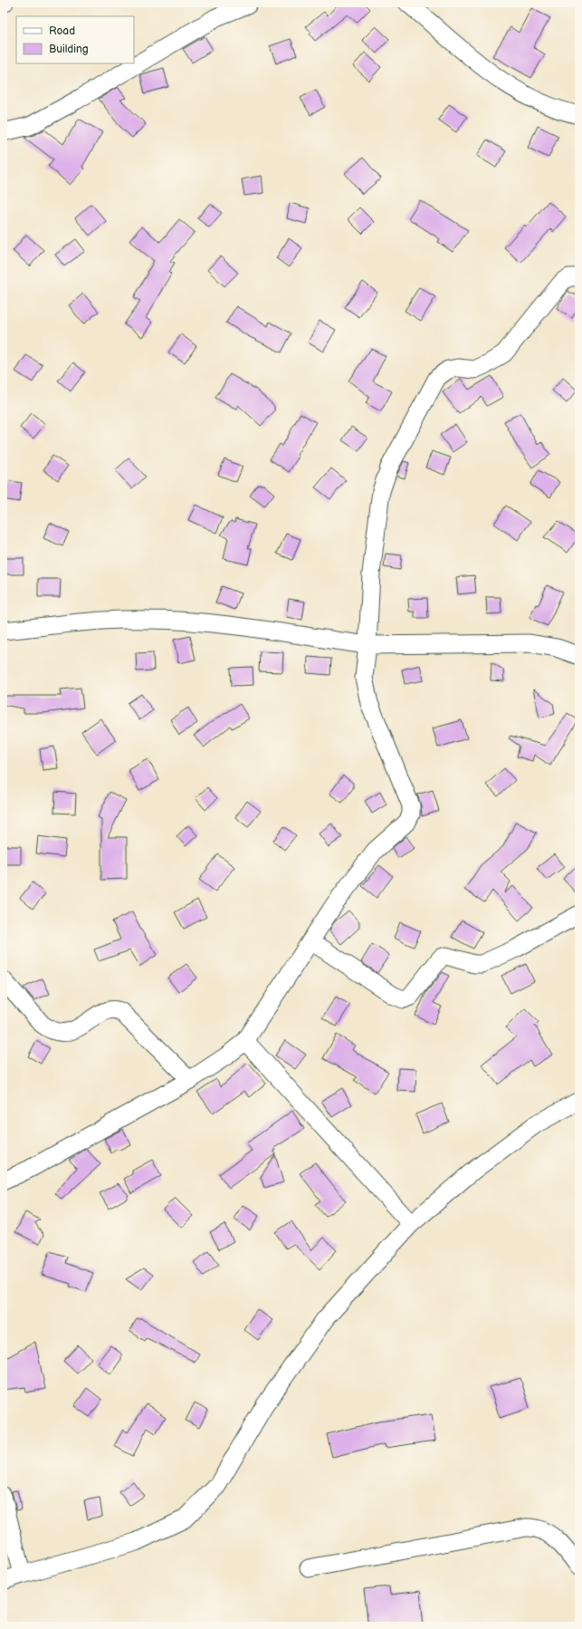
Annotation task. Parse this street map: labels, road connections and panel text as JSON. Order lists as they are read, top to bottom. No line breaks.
{"legend":["Road","Building"]}
